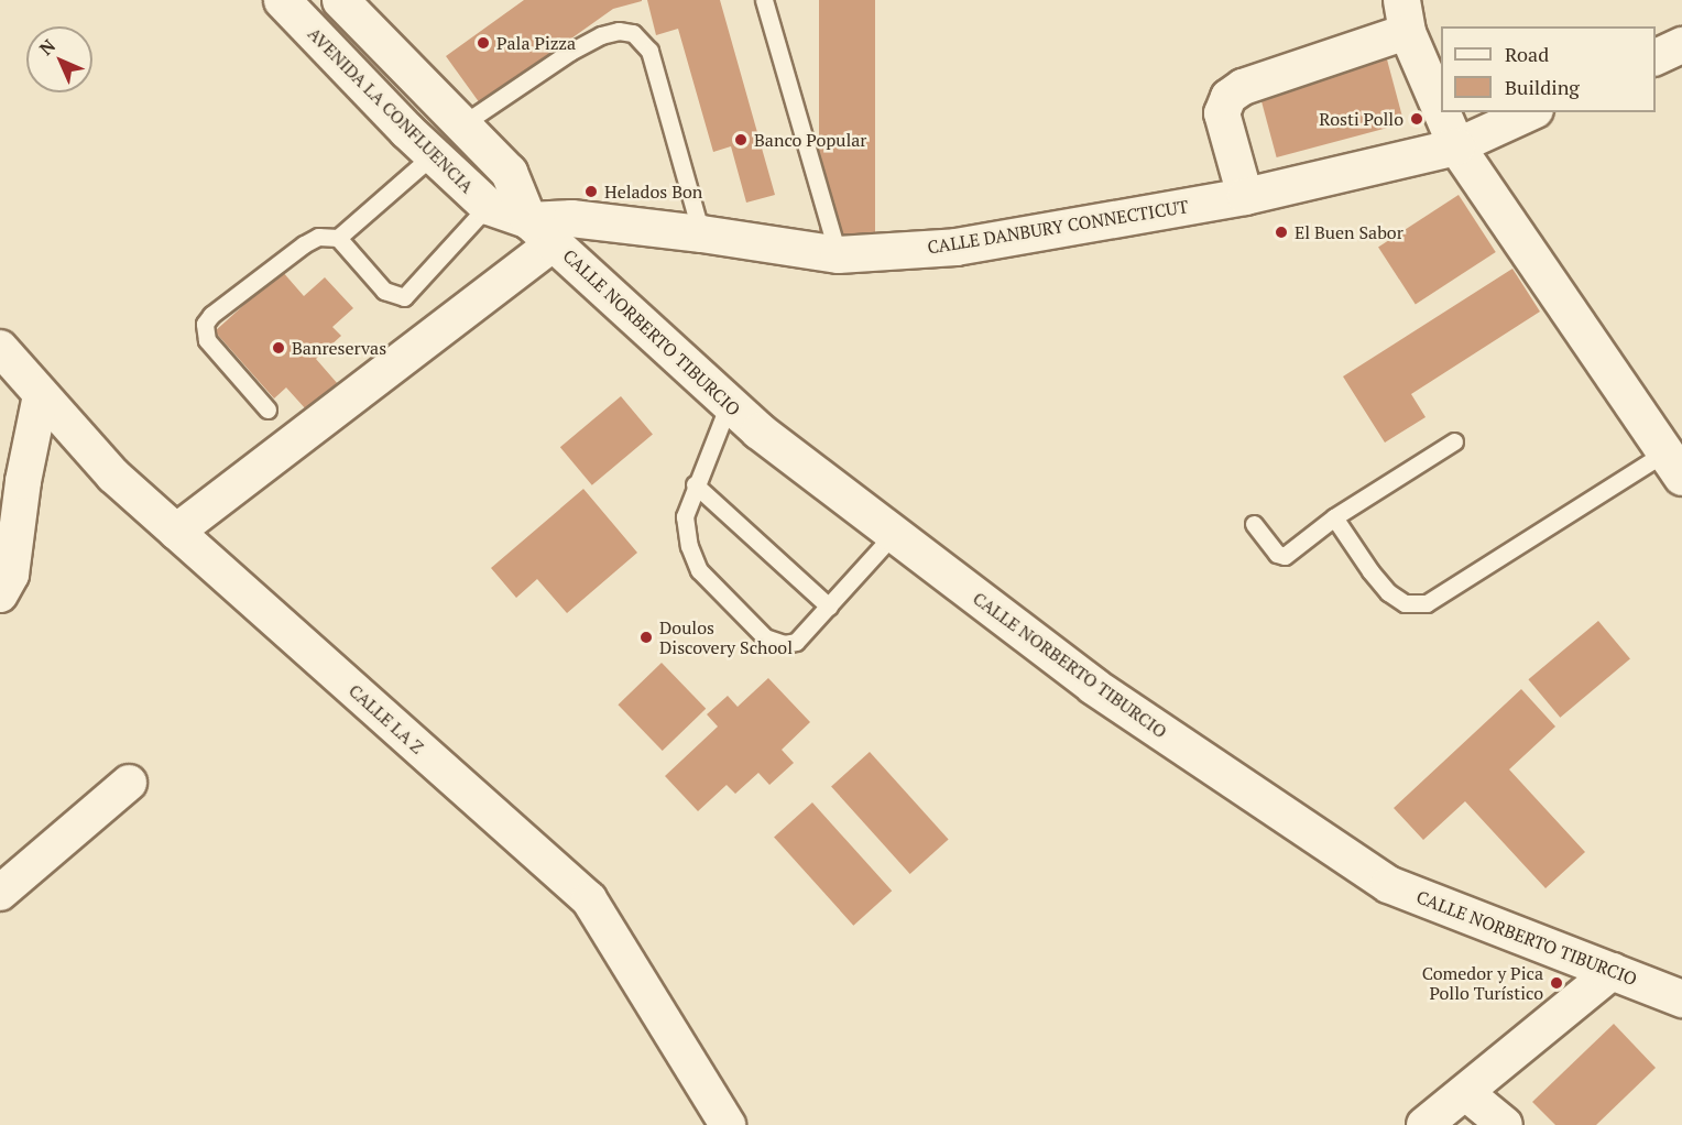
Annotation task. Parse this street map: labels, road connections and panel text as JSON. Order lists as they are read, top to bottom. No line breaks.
{"streets":{"street":["AVENIDA LA CONFLUENCIA","CALLE DANBURY CONNECTICUT","CALLE NORBERTO TIBURCIO","CALLE LA Z"]},"crossings":[["AVENIDA LA CONFLUENCIA","CALLE DANBURY CONNECTICUT"],["AVENIDA LA CONFLUENCIA","CALLE NORBERTO TIBURCIO"],["CALLE DANBURY CONNECTICUT","CALLE NORBERTO TIBURCIO"]],"places":["Pala Pizza","Rosti Pollo","Banco Popular","Helados Bon","El Buen Sabor","Banreservas","Doulos Discovery School","Comedor y Pica Pollo Turístico"],"legend":["Road","Building"],"north":"top left"}
